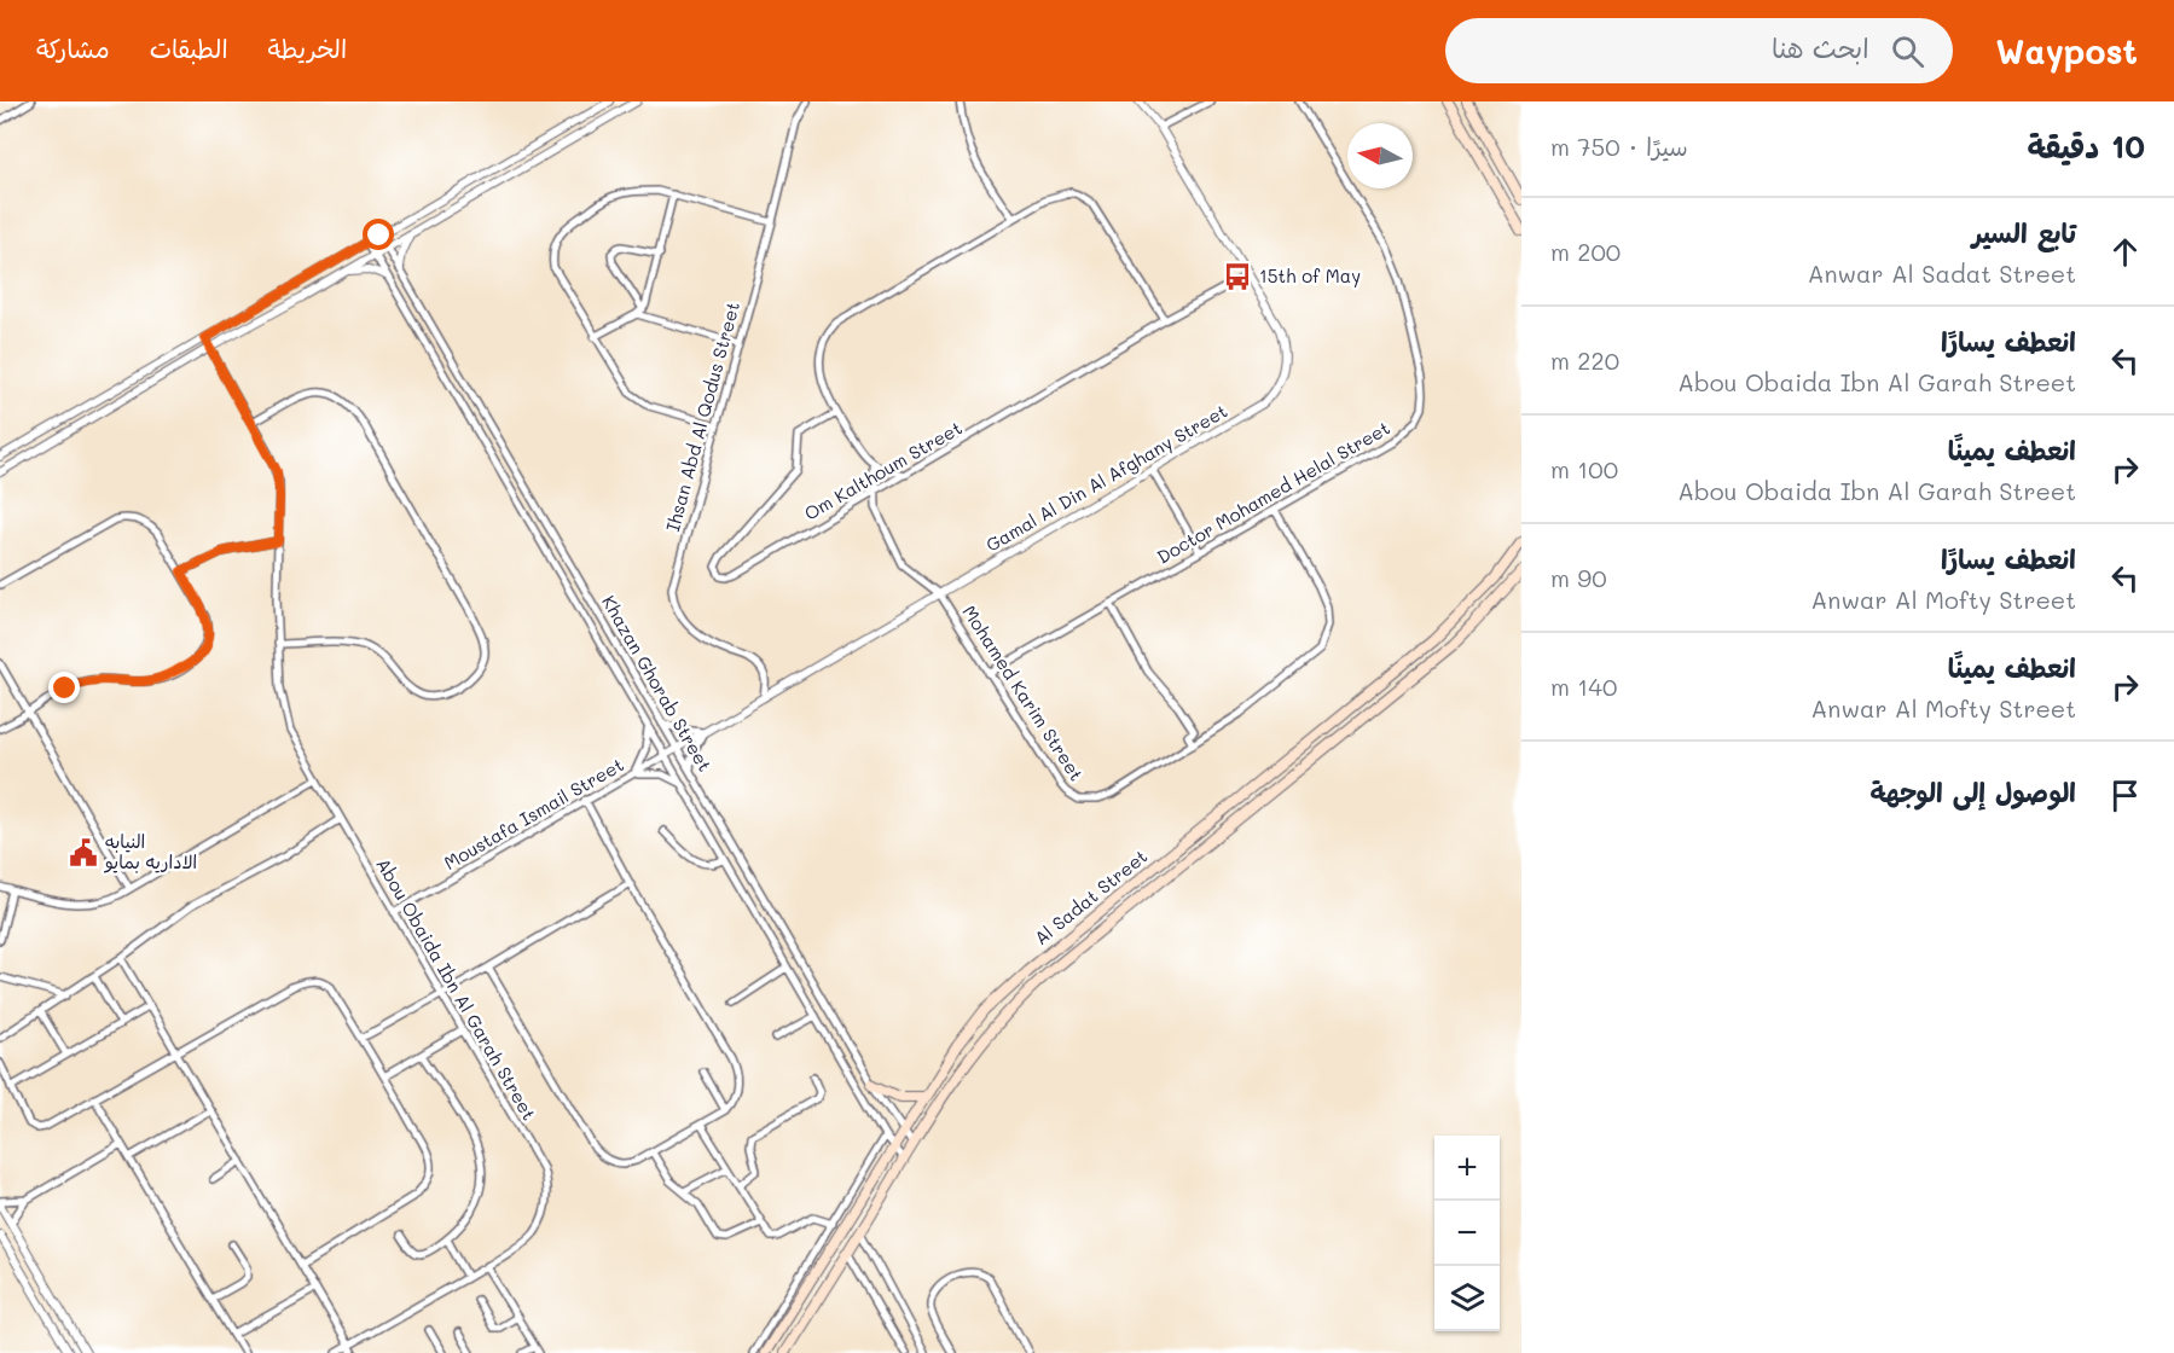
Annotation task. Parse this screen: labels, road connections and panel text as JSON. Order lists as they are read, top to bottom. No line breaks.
{"streets":{"main road":["Al Sadat Street"],"street":["Ihsan Abd Al Qodus Street","Om Kalthoum Street","Gamal Al Din Al Afghany Street","Doctor Mohamed Helal Street","Khazan Ghorab Street","Mohamed Karim Street","Moustafa Ismail Street","Abou Obaida Ibn Al Garah Street"]},"crossings":[["Ihsan Abd Al Qodus Street","Gamal Al Din Al Afghany Street"],["Om Kalthoum Street","Gamal Al Din Al Afghany Street"],["Gamal Al Din Al Afghany Street","Khazan Ghorab Street"],["Gamal Al Din Al Afghany Street","Mohamed Karim Street"],["Gamal Al Din Al Afghany Street","Moustafa Ismail Street"],["Doctor Mohamed Helal Street","Mohamed Karim Street"],["Khazan Ghorab Street","Moustafa Ismail Street"],["Khazan Ghorab Street","Al Sadat Street"],["Moustafa Ismail Street","Abou Obaida Ibn Al Garah Street"]],"places":{"bus stop":["15th of May"],"public building":["النيابه الاداريه بمايو"]},"north":"left","page":{"header":"Waypost","search":"ابحث هنا","nav":["الخريطة","الطبقات","مشاركة"],"heading":["10 دقيقة","سيرًا · 750 m"],"list":[["تابع السير","Anwar Al Sadat Street","200 m"],["انعطف يسارًا","Abou Obaida Ibn Al Garah Street","220 m"],["انعطف يمينًا","Abou Obaida Ibn Al Garah Street","100 m"],["انعطف يسارًا","Anwar Al Mofty Street","90 m"],["انعطف يمينًا","Anwar Al Mofty Street","140 m"],"الوصول إلى الوجهة"],"map_buttons":["+","−"]}}
